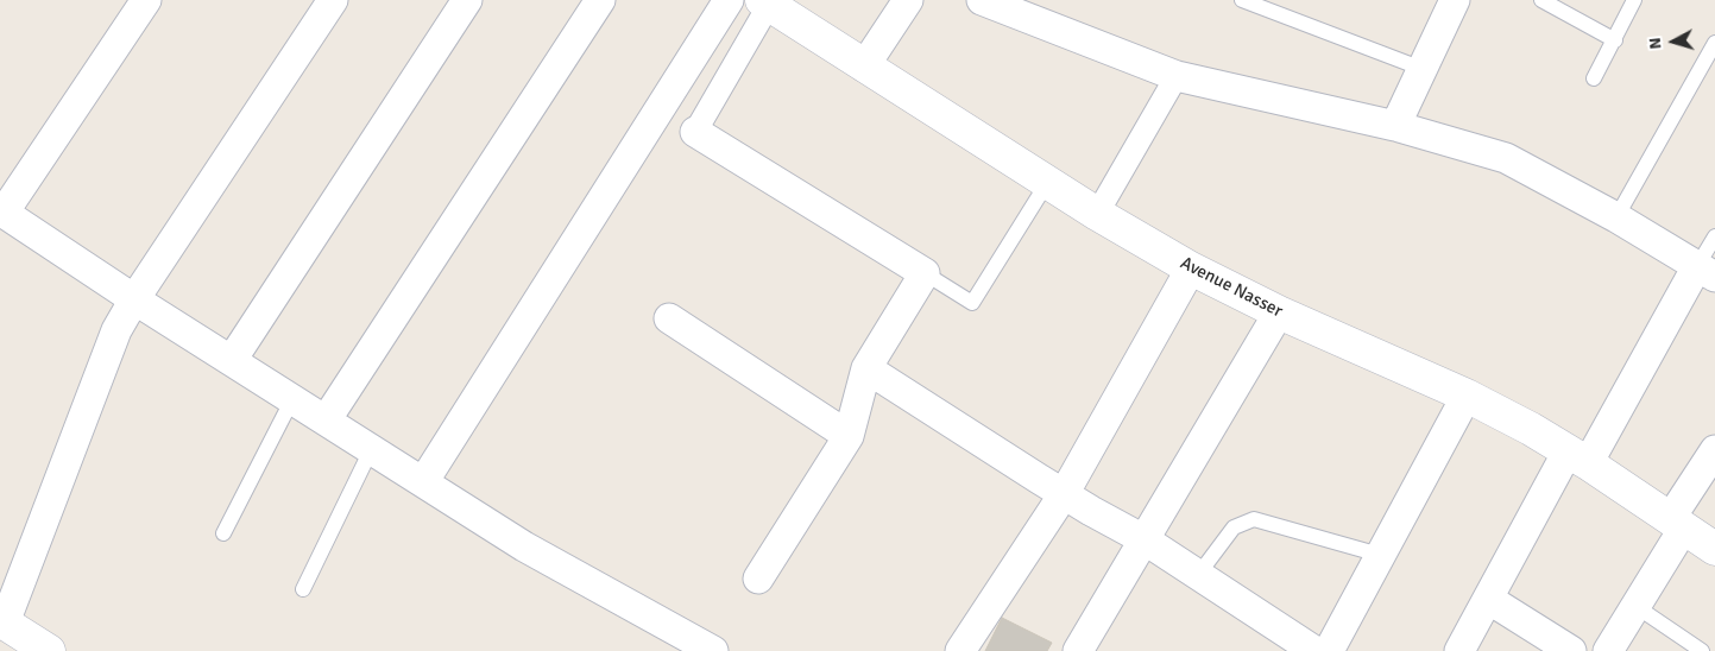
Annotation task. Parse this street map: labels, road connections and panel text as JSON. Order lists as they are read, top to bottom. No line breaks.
{"streets":{"street":["Avenue Nasser"]},"north":"left"}
